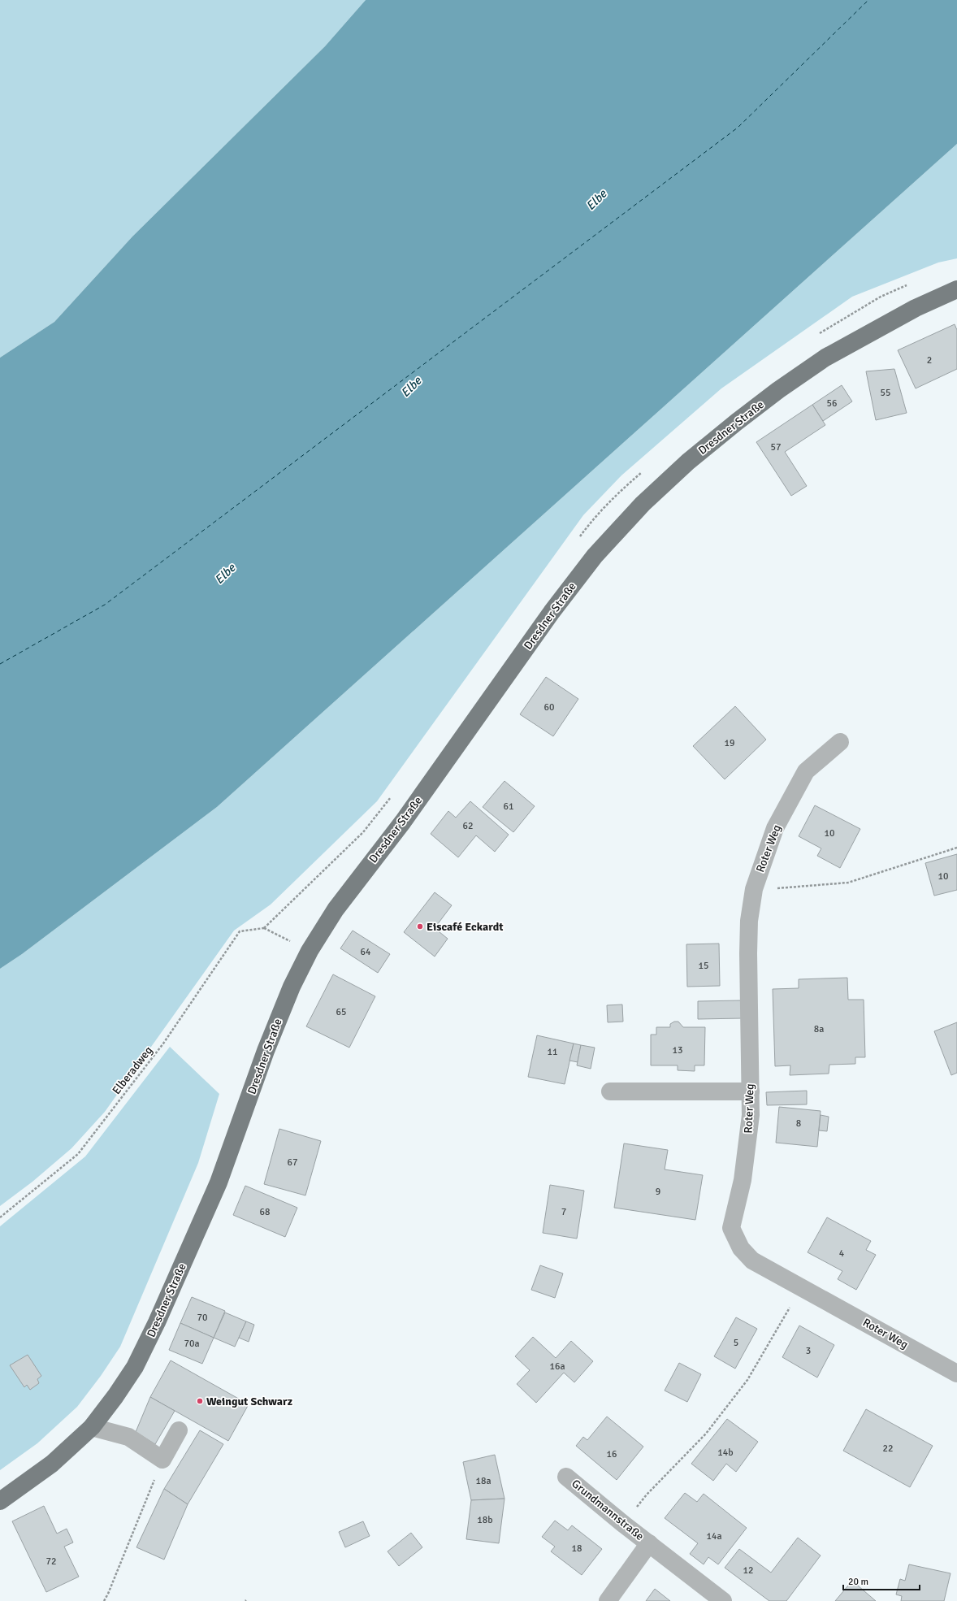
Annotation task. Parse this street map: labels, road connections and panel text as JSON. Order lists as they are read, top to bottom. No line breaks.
{"streets":{"main road":["Dresdner Straße"],"street":["Roter Weg","Grundmannstraße"],"path":["Elberadweg"]},"crossings":[["Dresdner Straße","Elberadweg"]],"water":["Elbe"],"places":["Eiscafé Eckardt","Weingut Schwarz"],"house_numbers":["2","55","56","57","60","19","61","62","10","10","64","15","65","8a","13","11","8","67","9","68","7","4","70","5","70a","3","16a","22","14b","16","18a","18b","14a","18","72","12"],"scale_bar":"20 m"}
